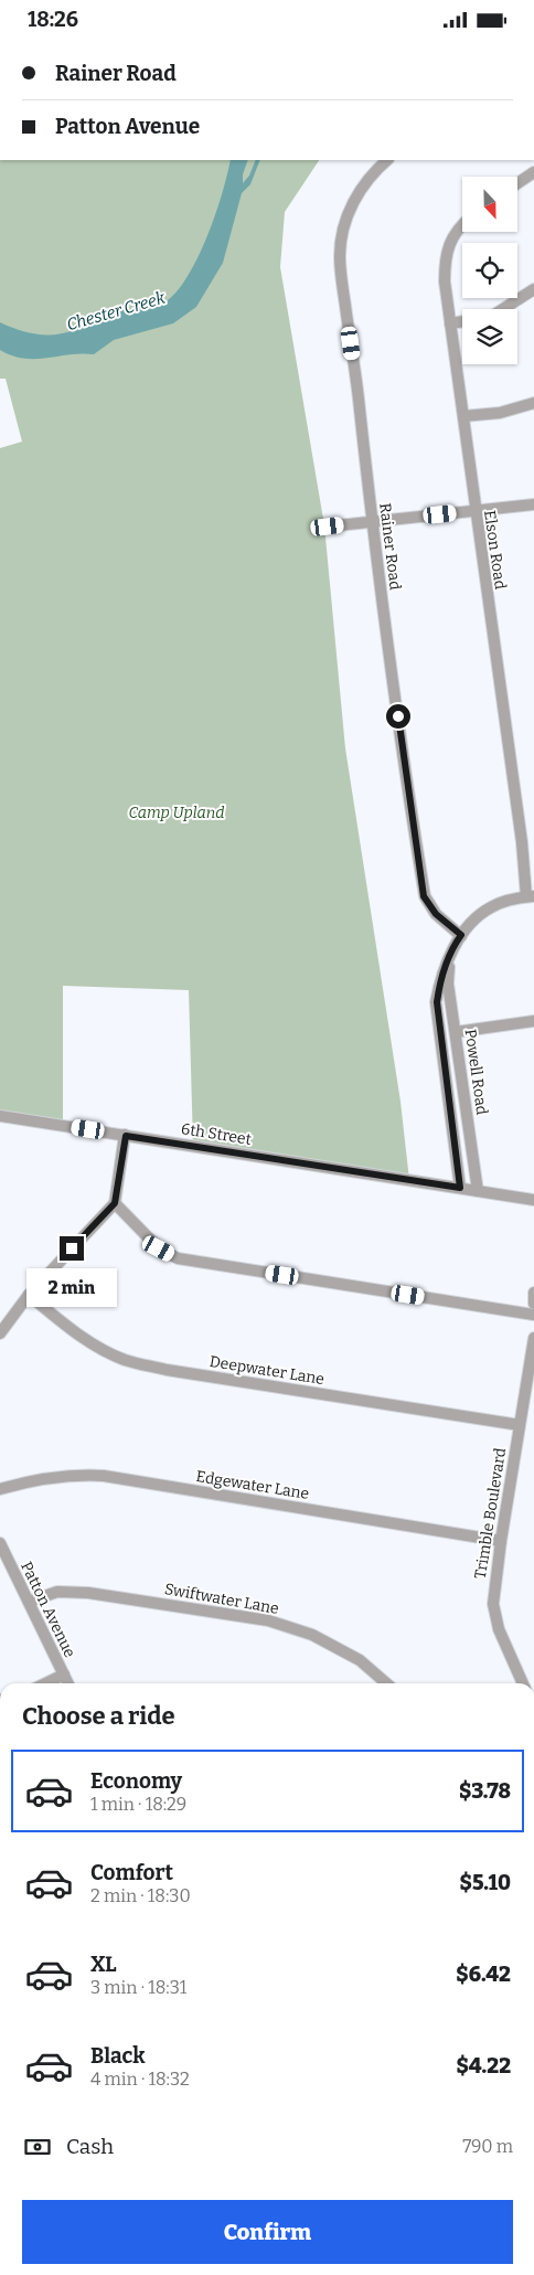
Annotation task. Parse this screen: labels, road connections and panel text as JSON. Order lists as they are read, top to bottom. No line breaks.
{"streets":{"street":["Rainer Road","Elson Road","Powell Road","6th Street","Deepwater Lane","Edgewater Lane","Trimble Boulevard","Swiftwater Lane","Patton Avenue"]},"crossings":[["Rainer Road","Powell Road"],["Elson Road","Powell Road"],["Powell Road","6th Street"],["Deepwater Lane","Trimble Boulevard"],["Edgewater Lane","Trimble Boulevard"],["Swiftwater Lane","Patton Avenue"]],"water":["Chester Creek"],"parks":["Camp Upland"],"north":"bottom","page":{"status":"18:26","banner":["Rainer Road","Patton Avenue"],"bubble":"2 min","heading":"Choose a ride","list":[{"name":"Economy","note":"1 min · 18:29","value":"$3.78"},{"name":"Comfort","note":"2 min · 18:30","value":"$5.10"},{"name":"XL","note":"3 min · 18:31","value":"$6.42"},{"name":"Black","note":"4 min · 18:32","value":"$4.22"}],"pay":["Cash","790 m"],"buttons":"Confirm"}}
